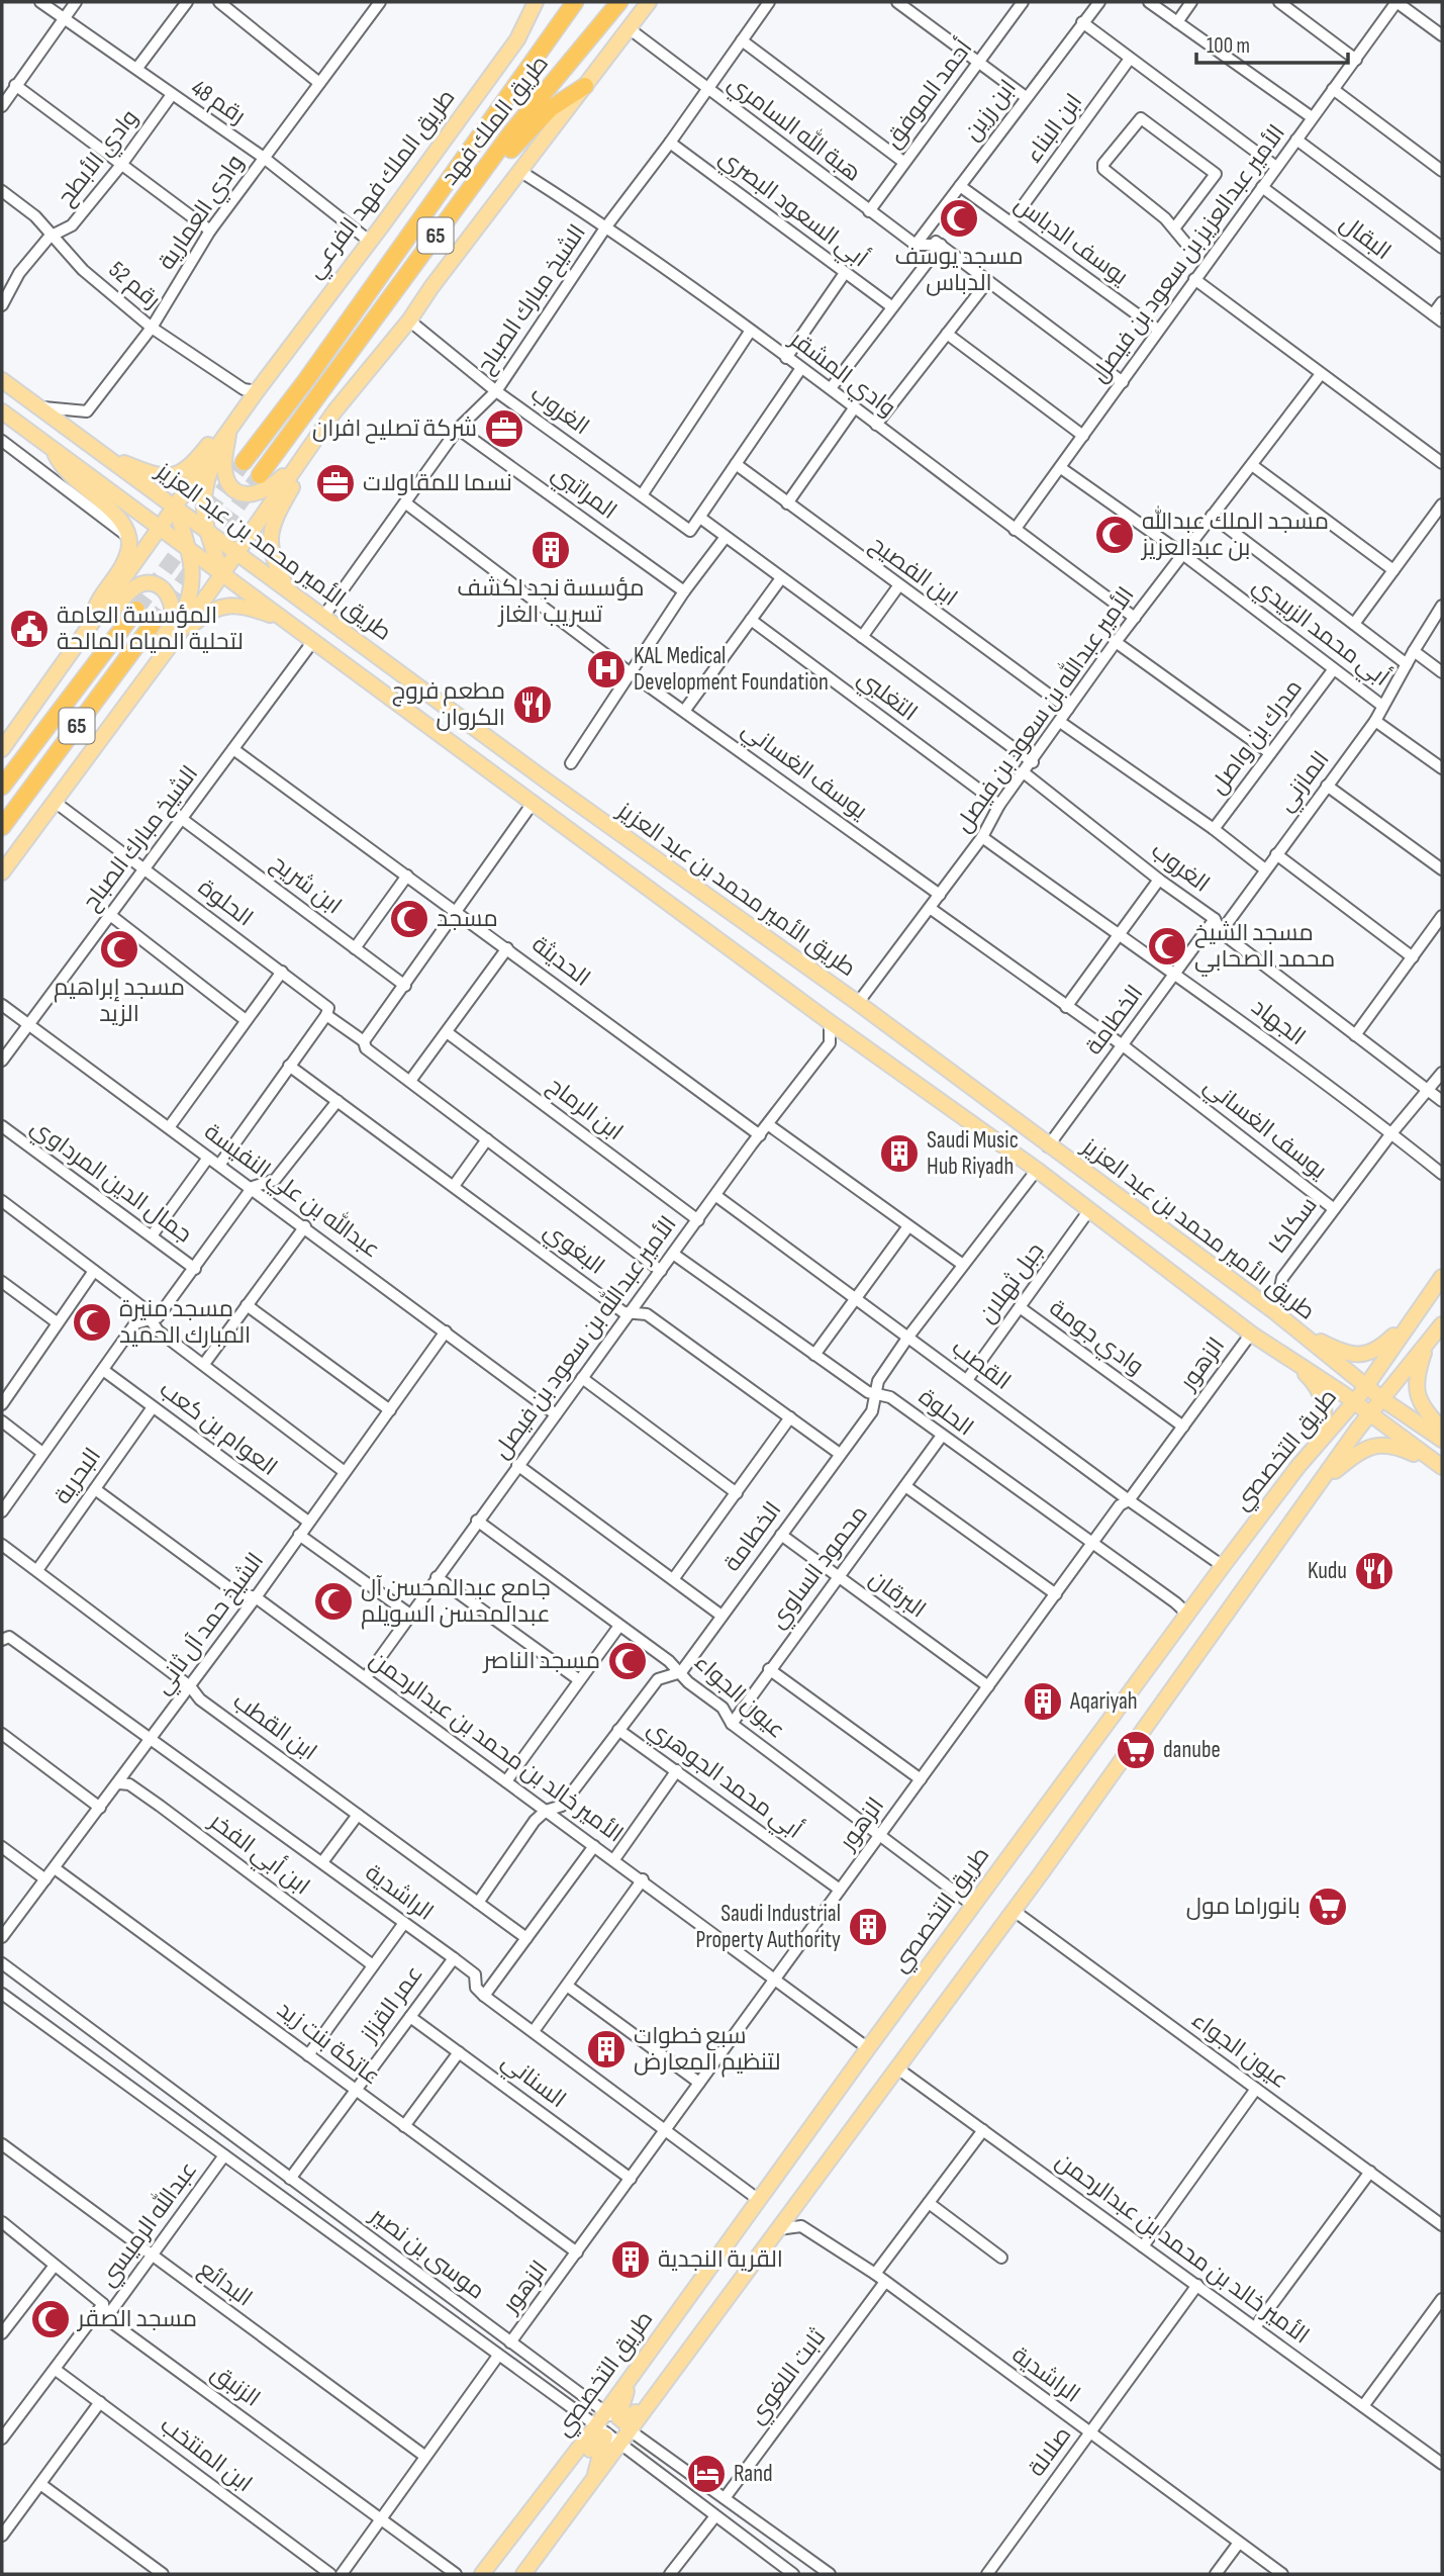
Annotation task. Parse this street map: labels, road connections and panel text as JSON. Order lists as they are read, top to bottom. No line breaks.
{"streets":{"highway":["طريق الملك فهد","65"],"main road":["طريق الملك فهد الفرعي","طريق الأمير محمد بن عبد العزيز","طريق التخصصي"],"street":["أحمد الموفق","رقم 48","ابن رزين","هبة الله السامري","ابن البناء","وادي الأبطح","أبي السعود البصري","وادي العمارية","البقال","يوسف الدباس","الأمير عبدالعزيز بن سعود بن فيصل","رقم 52","الشيخ مبارك الصباح","وادي المشقر","الغروب","المراتبي","ابن الفصيح","أبي محمد الزبيدي","التغلبي","الأمير عبدالله بن سعود بن فيصل","مدرك بن واصل","يوسف الغساني","المازني","ابن شريح","الحلوة","الحديثة","الخطامة","الجهاد","ابن الرماح","جمال الدين المرداوي","عبدالله بن علي النفيسة","سكاكا","البغوي","جبل ثهلان","وادي جومة","الزهور","القصب","العوام بن كعب","البحرية","محمود الساوي","البرقان","الشيخ حمد آل ثاني","عيون الجواء","ابن القطب","الأمير خالد بن محمد بن عبدالرحمن","أبي محمد الجوهري","ابن أبي الفخر","الراشدية","عمر القزاز","عاتكة بنت زيد","السناني","عبدالله الرميسي","موسى بن نصير","البدائع","ثابت اللغوي","الزنبق","صلالة","ابن المنتخب"]},"crossings":[["أحمد الموفق","هبة الله السامري"],["رقم 48","وادي الأبطح"],["رقم 48","طريق الملك فهد الفرعي"],["رقم 48","وادي العمارية"],["ابن رزين","هبة الله السامري"],["ابن رزين","يوسف الدباس"],["هبة الله السامري","الشيخ مبارك الصباح"],["ابن البناء","يوسف الدباس"],["وادي الأبطح","رقم 52"],["طريق الملك فهد الفرعي","رقم 52"],["أبي السعود البصري","الشيخ مبارك الصباح"],["وادي العمارية","رقم 52"],["وادي العمارية","طريق الأمير محمد بن عبد العزيز"],["البقال","الأمير عبدالعزيز بن سعود بن فيصل"],["يوسف الدباس","الأمير عبدالعزيز بن سعود بن فيصل"],["الأمير عبدالعزيز بن سعود بن فيصل","وادي المشقر"],["الأمير عبدالعزيز بن سعود بن فيصل","أبي محمد الزبيدي"],["الشيخ مبارك الصباح","وادي المشقر"],["الشيخ مبارك الصباح","الغروب"],["الشيخ مبارك الصباح","المراتبي"],["الشيخ مبارك الصباح","طريق الأمير محمد بن عبد العزيز"],["الشيخ مبارك الصباح","يوسف الغساني"],["الشيخ مبارك الصباح","ابن شريح"],["الشيخ مبارك الصباح","الحلوة"],["الشيخ مبارك الصباح","الحديثة"],["الشيخ مبارك الصباح","عبدالله بن علي النفيسة"],["وادي المشقر","الأمير عبدالله بن سعود بن فيصل"],["الغروب","الأمير عبدالله بن سعود بن فيصل"],["الغروب","المازني"],["الغروب","الخطامة"],["الغروب","سكاكا"],["طريق الأمير محمد بن عبد العزيز","الأمير عبدالله بن سعود بن فيصل"],["طريق الأمير محمد بن عبد العزيز","الخطامة"],["طريق الأمير محمد بن عبد العزيز","سكاكا"],["طريق الأمير محمد بن عبد العزيز","جبل ثهلان"],["طريق الأمير محمد بن عبد العزيز","الزهور"],["طريق الأمير محمد بن عبد العزيز","طريق التخصصي"],["ابن الفصيح","الأمير عبدالله بن سعود بن فيصل"],["أبي محمد الزبيدي","الأمير عبدالله بن سعود بن فيصل"],["أبي محمد الزبيدي","مدرك بن واصل"],["أبي محمد الزبيدي","المازني"],["التغلبي","الأمير عبدالله بن سعود بن فيصل"],["الأمير عبدالله بن سعود بن فيصل","يوسف الغساني"],["الأمير عبدالله بن سعود بن فيصل","الحلوة"],["الأمير عبدالله بن سعود بن فيصل","الحديثة"],["الأمير عبدالله بن سعود بن فيصل","الجهاد"],["الأمير عبدالله بن سعود بن فيصل","ابن الرماح"],["الأمير عبدالله بن سعود بن فيصل","عبدالله بن علي النفيسة"],["الأمير عبدالله بن سعود بن فيصل","البغوي"],["الأمير عبدالله بن سعود بن فيصل","القصب"],["الأمير عبدالله بن سعود بن فيصل","عيون الجواء"],["الأمير عبدالله بن سعود بن فيصل","الأمير خالد بن محمد بن عبدالرحمن"],["يوسف الغساني","الخطامة"],["يوسف الغساني","سكاكا"],["الحلوة","الخطامة"],["الحلوة","الزهور"],["الحلوة","طريق التخصصي"],["الحلوة","محمود الساوي"],["الخطامة","الجهاد"],["الخطامة","البغوي"],["الخطامة","القصب"],["الخطامة","البرقان"],["الخطامة","عيون الجواء"],["الخطامة","ابن القطب"],["الخطامة","الأمير خالد بن محمد بن عبدالرحمن"],["الخطامة","أبي محمد الجوهري"],["الجهاد","سكاكا"],["عبدالله بن علي النفيسة","الشيخ حمد آل ثاني"],["جبل ثهلان","وادي جومة"],["جبل ثهلان","القصب"],["وادي جومة","الزهور"],["الزهور","القصب"],["الزهور","البرقان"],["الزهور","عيون الجواء"],["الزهور","الأمير خالد بن محمد بن عبدالرحمن"],["الزهور","أبي محمد الجوهري"],["الزهور","الراشدية"],["الزهور","عاتكة بنت زيد"],["الزهور","السناني"],["الزهور","موسى بن نصير"],["القصب","طريق التخصصي"],["العوام بن كعب","البحرية"],["العوام بن كعب","الشيخ حمد آل ثاني"],["طريق التخصصي","عيون الجواء"],["طريق التخصصي","الأمير خالد بن محمد بن عبدالرحمن"],["طريق التخصصي","الراشدية"],["طريق التخصصي","موسى بن نصير"],["البحرية","ابن القطب"],["البحرية","الأمير خالد بن محمد بن عبدالرحمن"],["محمود الساوي","البرقان"],["محمود الساوي","عيون الجواء"],["الشيخ حمد آل ثاني","ابن القطب"],["الشيخ حمد آل ثاني","الأمير خالد بن محمد بن عبدالرحمن"],["الشيخ حمد آل ثاني","ابن أبي الفخر"],["الشيخ حمد آل ثاني","الراشدية"],["الشيخ حمد آل ثاني","عاتكة بنت زيد"],["الأمير خالد بن محمد بن عبدالرحمن","صلالة"],["الراشدية","عمر القزاز"],["الراشدية","ثابت اللغوي"],["الراشدية","صلالة"],["عمر القزاز","عاتكة بنت زيد"],["عمر القزاز","السناني"],["عمر القزاز","موسى بن نصير"],["عبدالله الرميسي","البدائع"],["عبدالله الرميسي","الزنبق"],["موسى بن نصير","ثابت اللغوي"]],"places":{"mosque":["مسجد يوسف الدباس","مسجد الملك عبدالله بن عبدالعزيز","مسجد","مسجد الشيخ محمد الصحابي","مسجد إبراهيم الزيد","مسجد منيرة المبارك الحميد","جامع عبدالمحسن آل عبدالمحسن السويلم","مسجد الناصر","مسجد الصقر"],"office":["شركة تصليح افران","نسما للمقاولات"],"building":["مؤسسة نجد لكشف تسريب الغاز","Saudi Music Hub Riyadh","Aqariyah","Saudi Industrial Property Authority","سبع خطوات لتنظيم المعارض","القرية النجدية"],"public building":["المؤسسة العامة لتحلية المياه المالحة"],"hospital":["KAL Medical Development Foundation"],"restaurant":["مطعم فروج الكروان","Kudu"],"supermarket":["danube","بانوراما مول"],"hotel":["Rand"]},"scale_bar":"100 m"}
